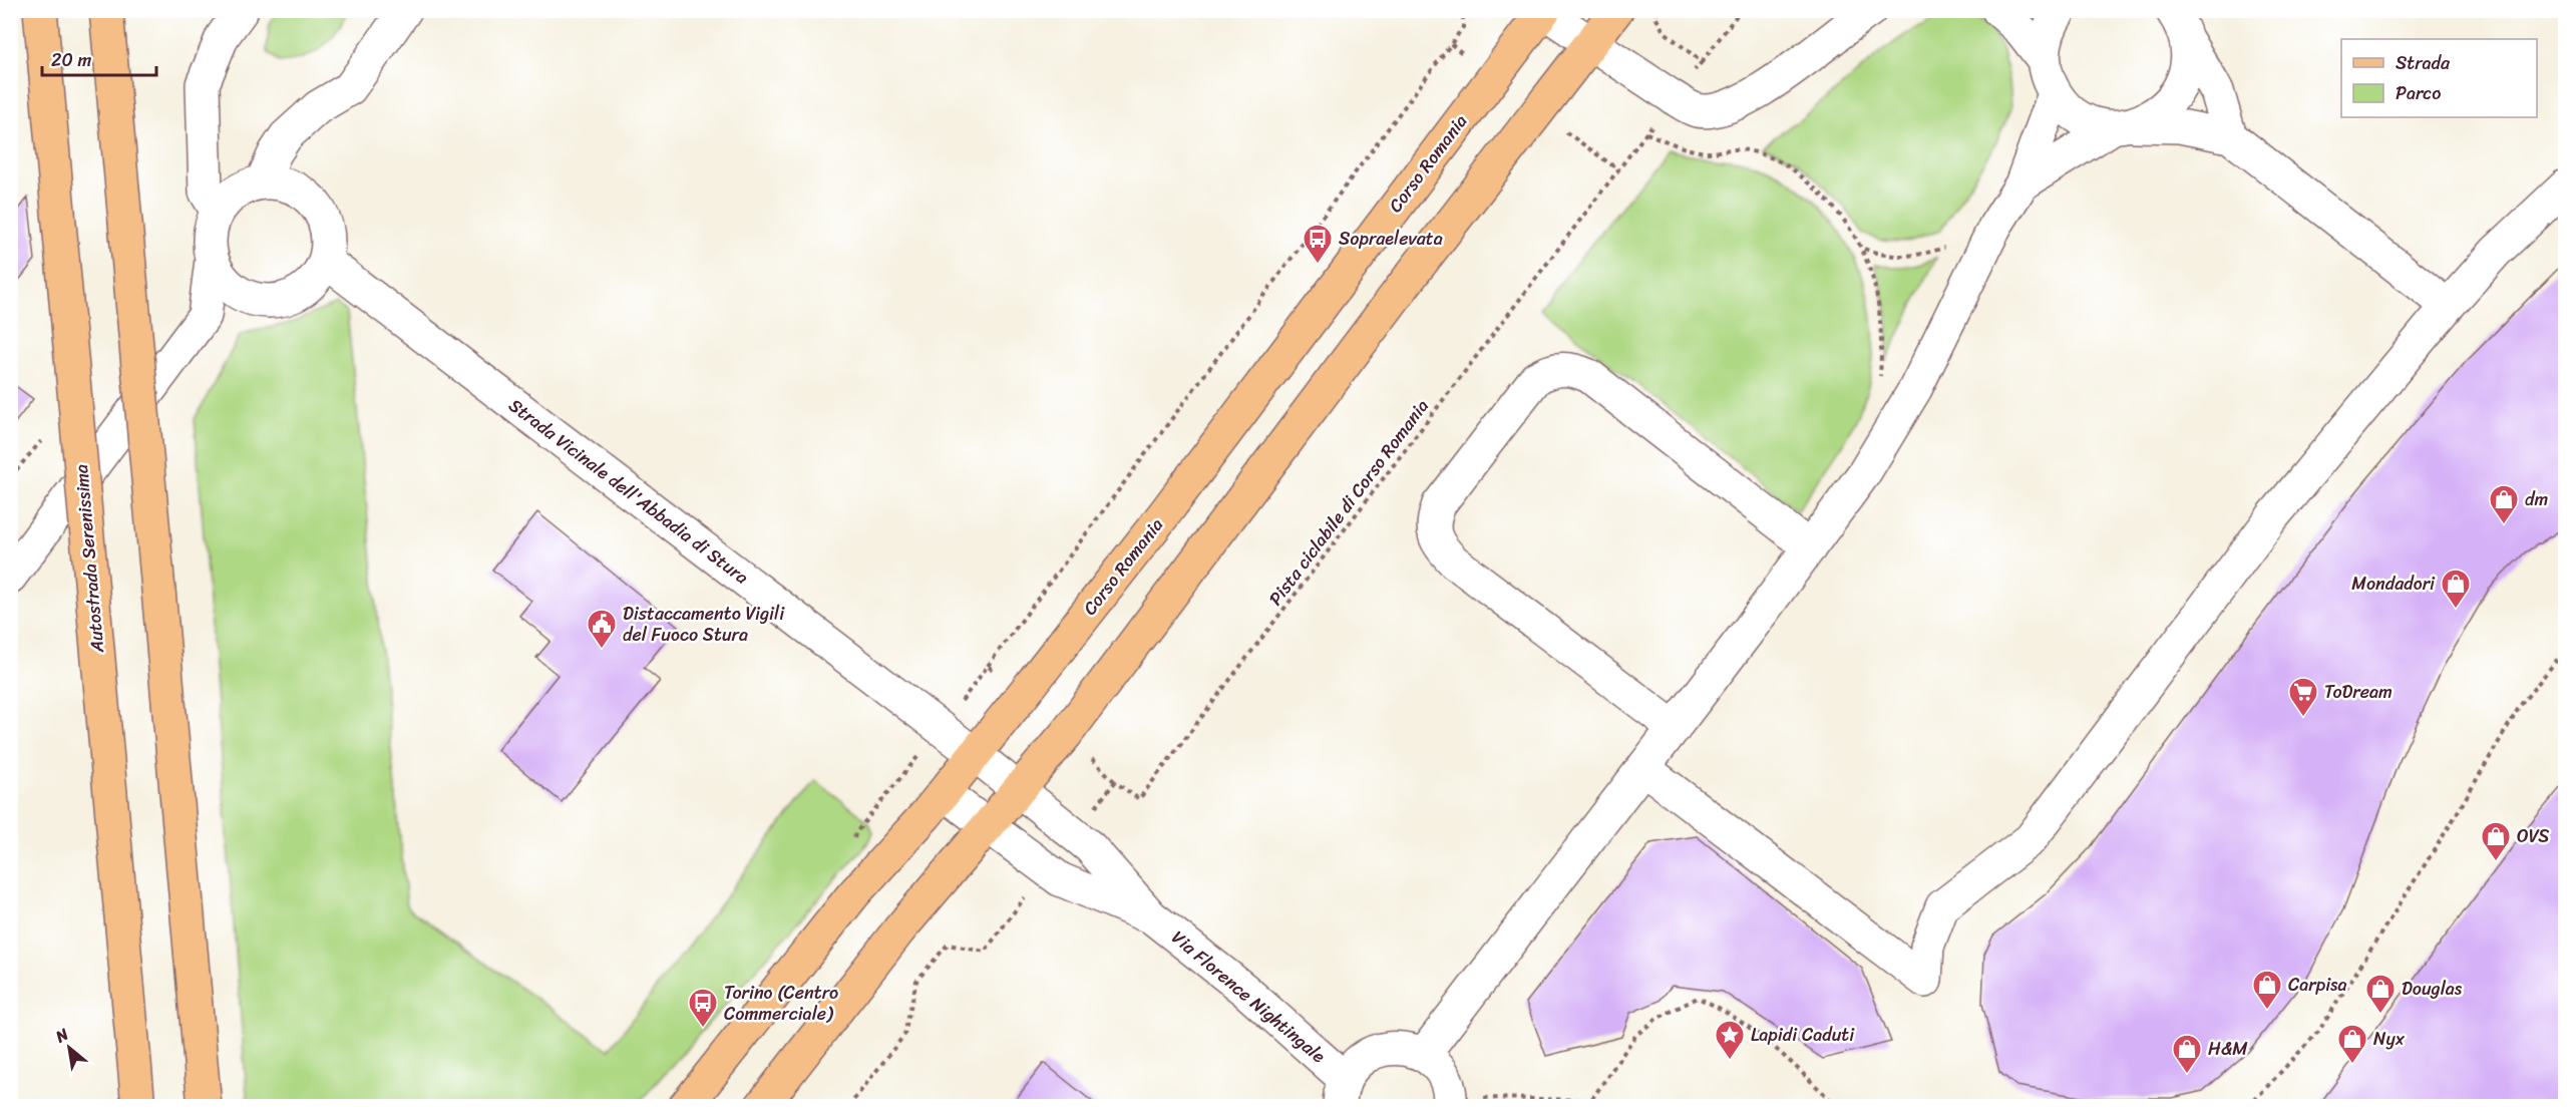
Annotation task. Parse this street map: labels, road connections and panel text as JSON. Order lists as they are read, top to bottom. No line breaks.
{"streets":{"main road":["Corso Romania","Autostrada Serenissima"],"street":["Strada Vicinale dell'Abbadia di Stura","Via Florence Nightingale"],"path":["Pista ciclabile di Corso Romania"]},"crossings":[["Corso Romania","Strada Vicinale dell'Abbadia di Stura"],["Corso Romania","Via Florence Nightingale"],["Strada Vicinale dell'Abbadia di Stura","Via Florence Nightingale"]],"places":{"bus stop":["Sopraelevata","Torino (Centro Commerciale)"],"shop":["dm","Mondadori","OVS","Carpisa","Douglas","Nyx","H&M"],"public building":["Distaccamento Vigili del Fuoco Stura"],"supermarket":["ToDream"],"place":["Lapidi Caduti"]},"legend":["Strada","Parco"],"scale_bar":"20 m","north":"top left"}
